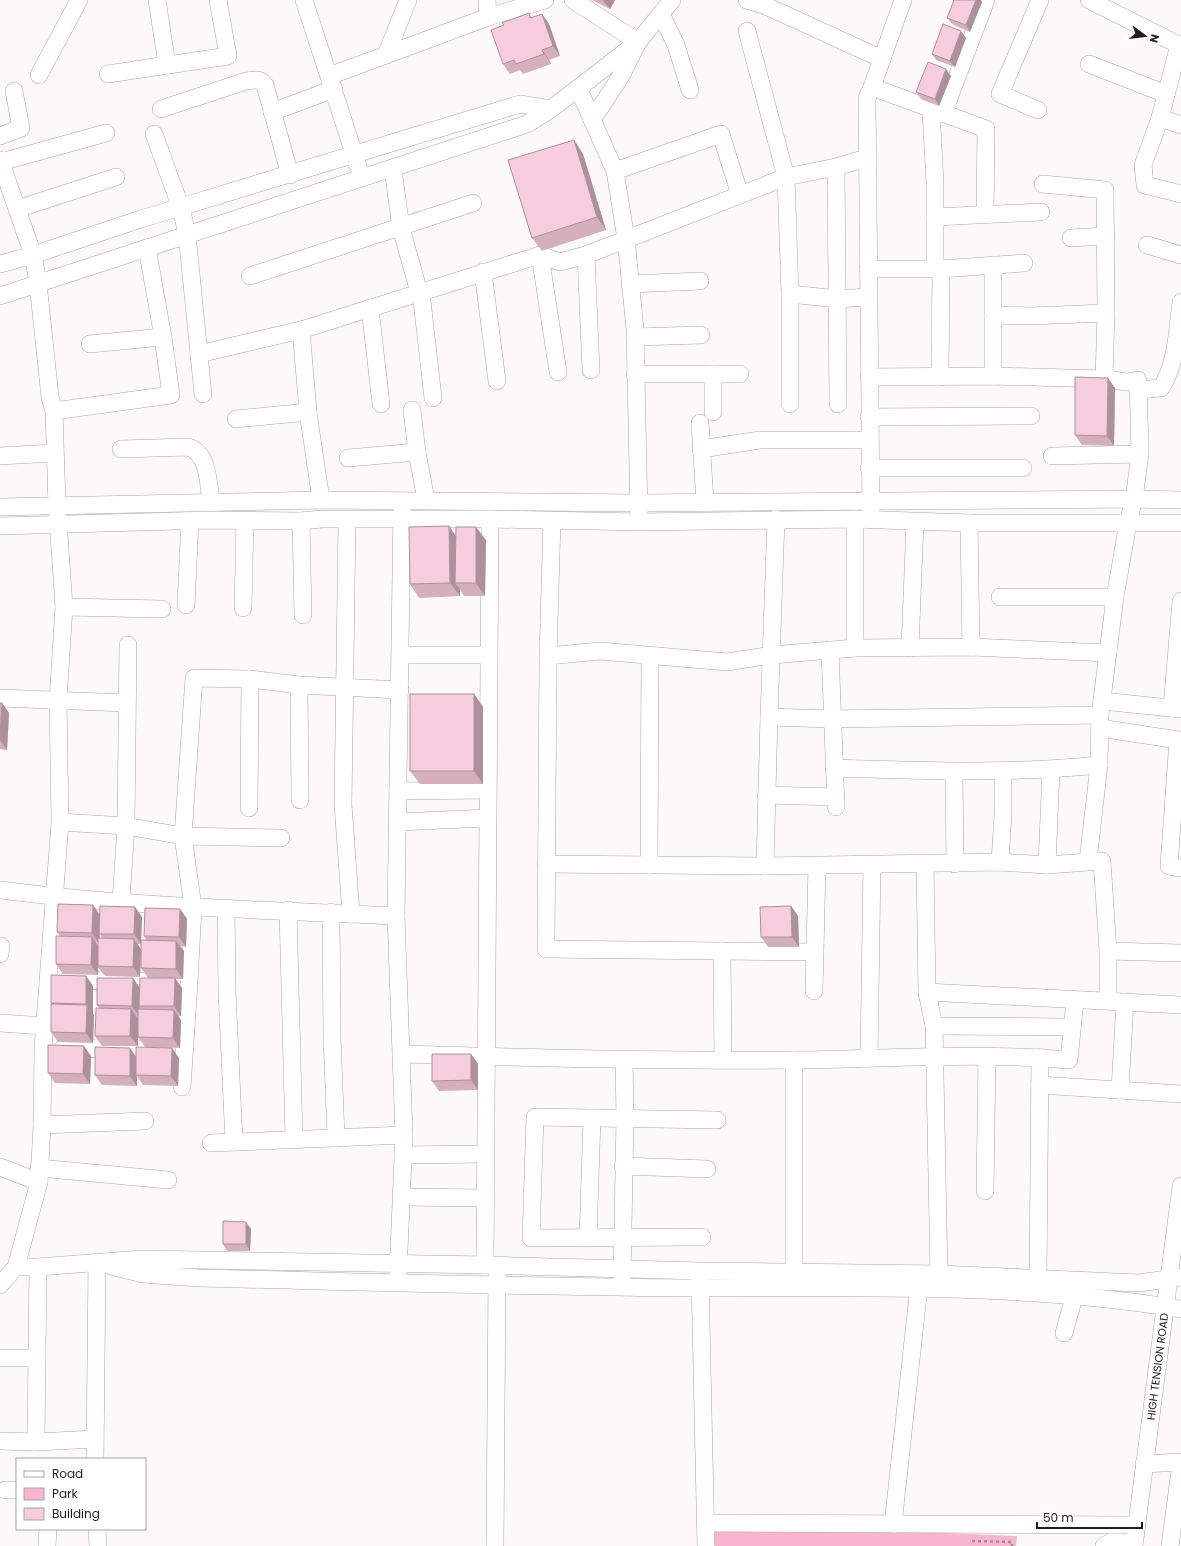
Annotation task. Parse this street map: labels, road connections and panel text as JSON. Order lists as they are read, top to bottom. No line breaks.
{"streets":{"street":["HIGH TENSION ROAD"]},"legend":["Road","Park","Building"],"scale_bar":"50 m","north":"right"}
